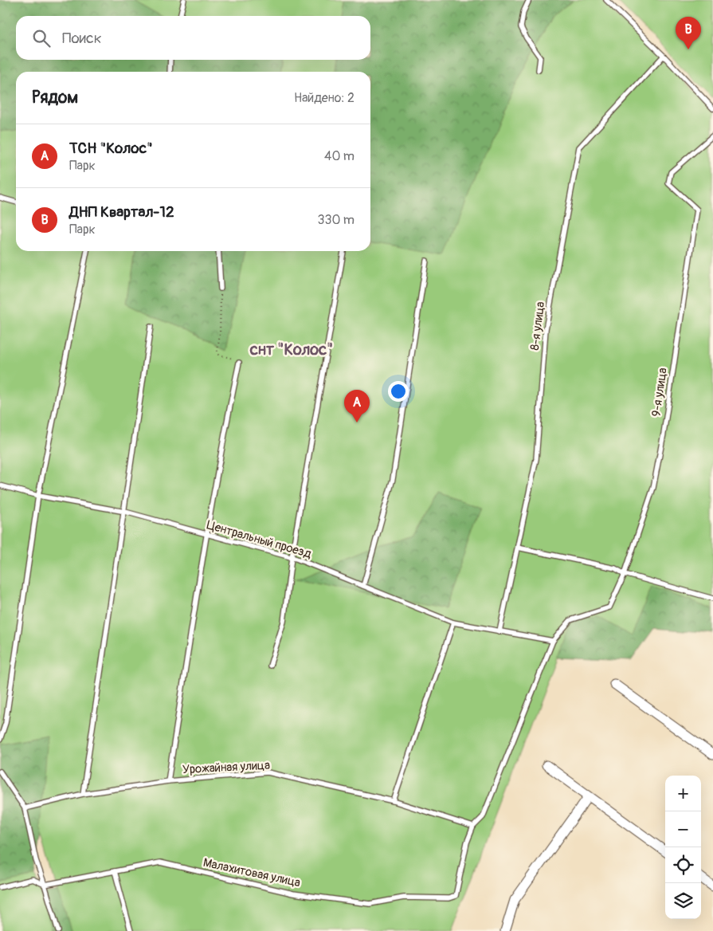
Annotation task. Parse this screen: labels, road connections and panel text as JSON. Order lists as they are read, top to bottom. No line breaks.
{"streets":{"lane":["8-я улица","9-я улица","Центральный проезд","Урожайная улица","Малахитовая улица"]},"crossings":[["8-я улица","Центральный проезд"],["9-я улица","Центральный проезд"],["9-я улица","Урожайная улица"],["9-я улица","Малахитовая улица"]],"districts":["снт \"Колос\""],"page":{"search":"Поиск","pins":["B","A"],"heading":["Рядом","Найдено: 2"],"list":[{"mark":"A","name":"ТСН \"Колос\"","note":"Парк","value":"40 m"},{"mark":"B","name":"ДНП Квартал-12","note":"Парк","value":"330 m"}],"map_buttons":["+","−"]}}
